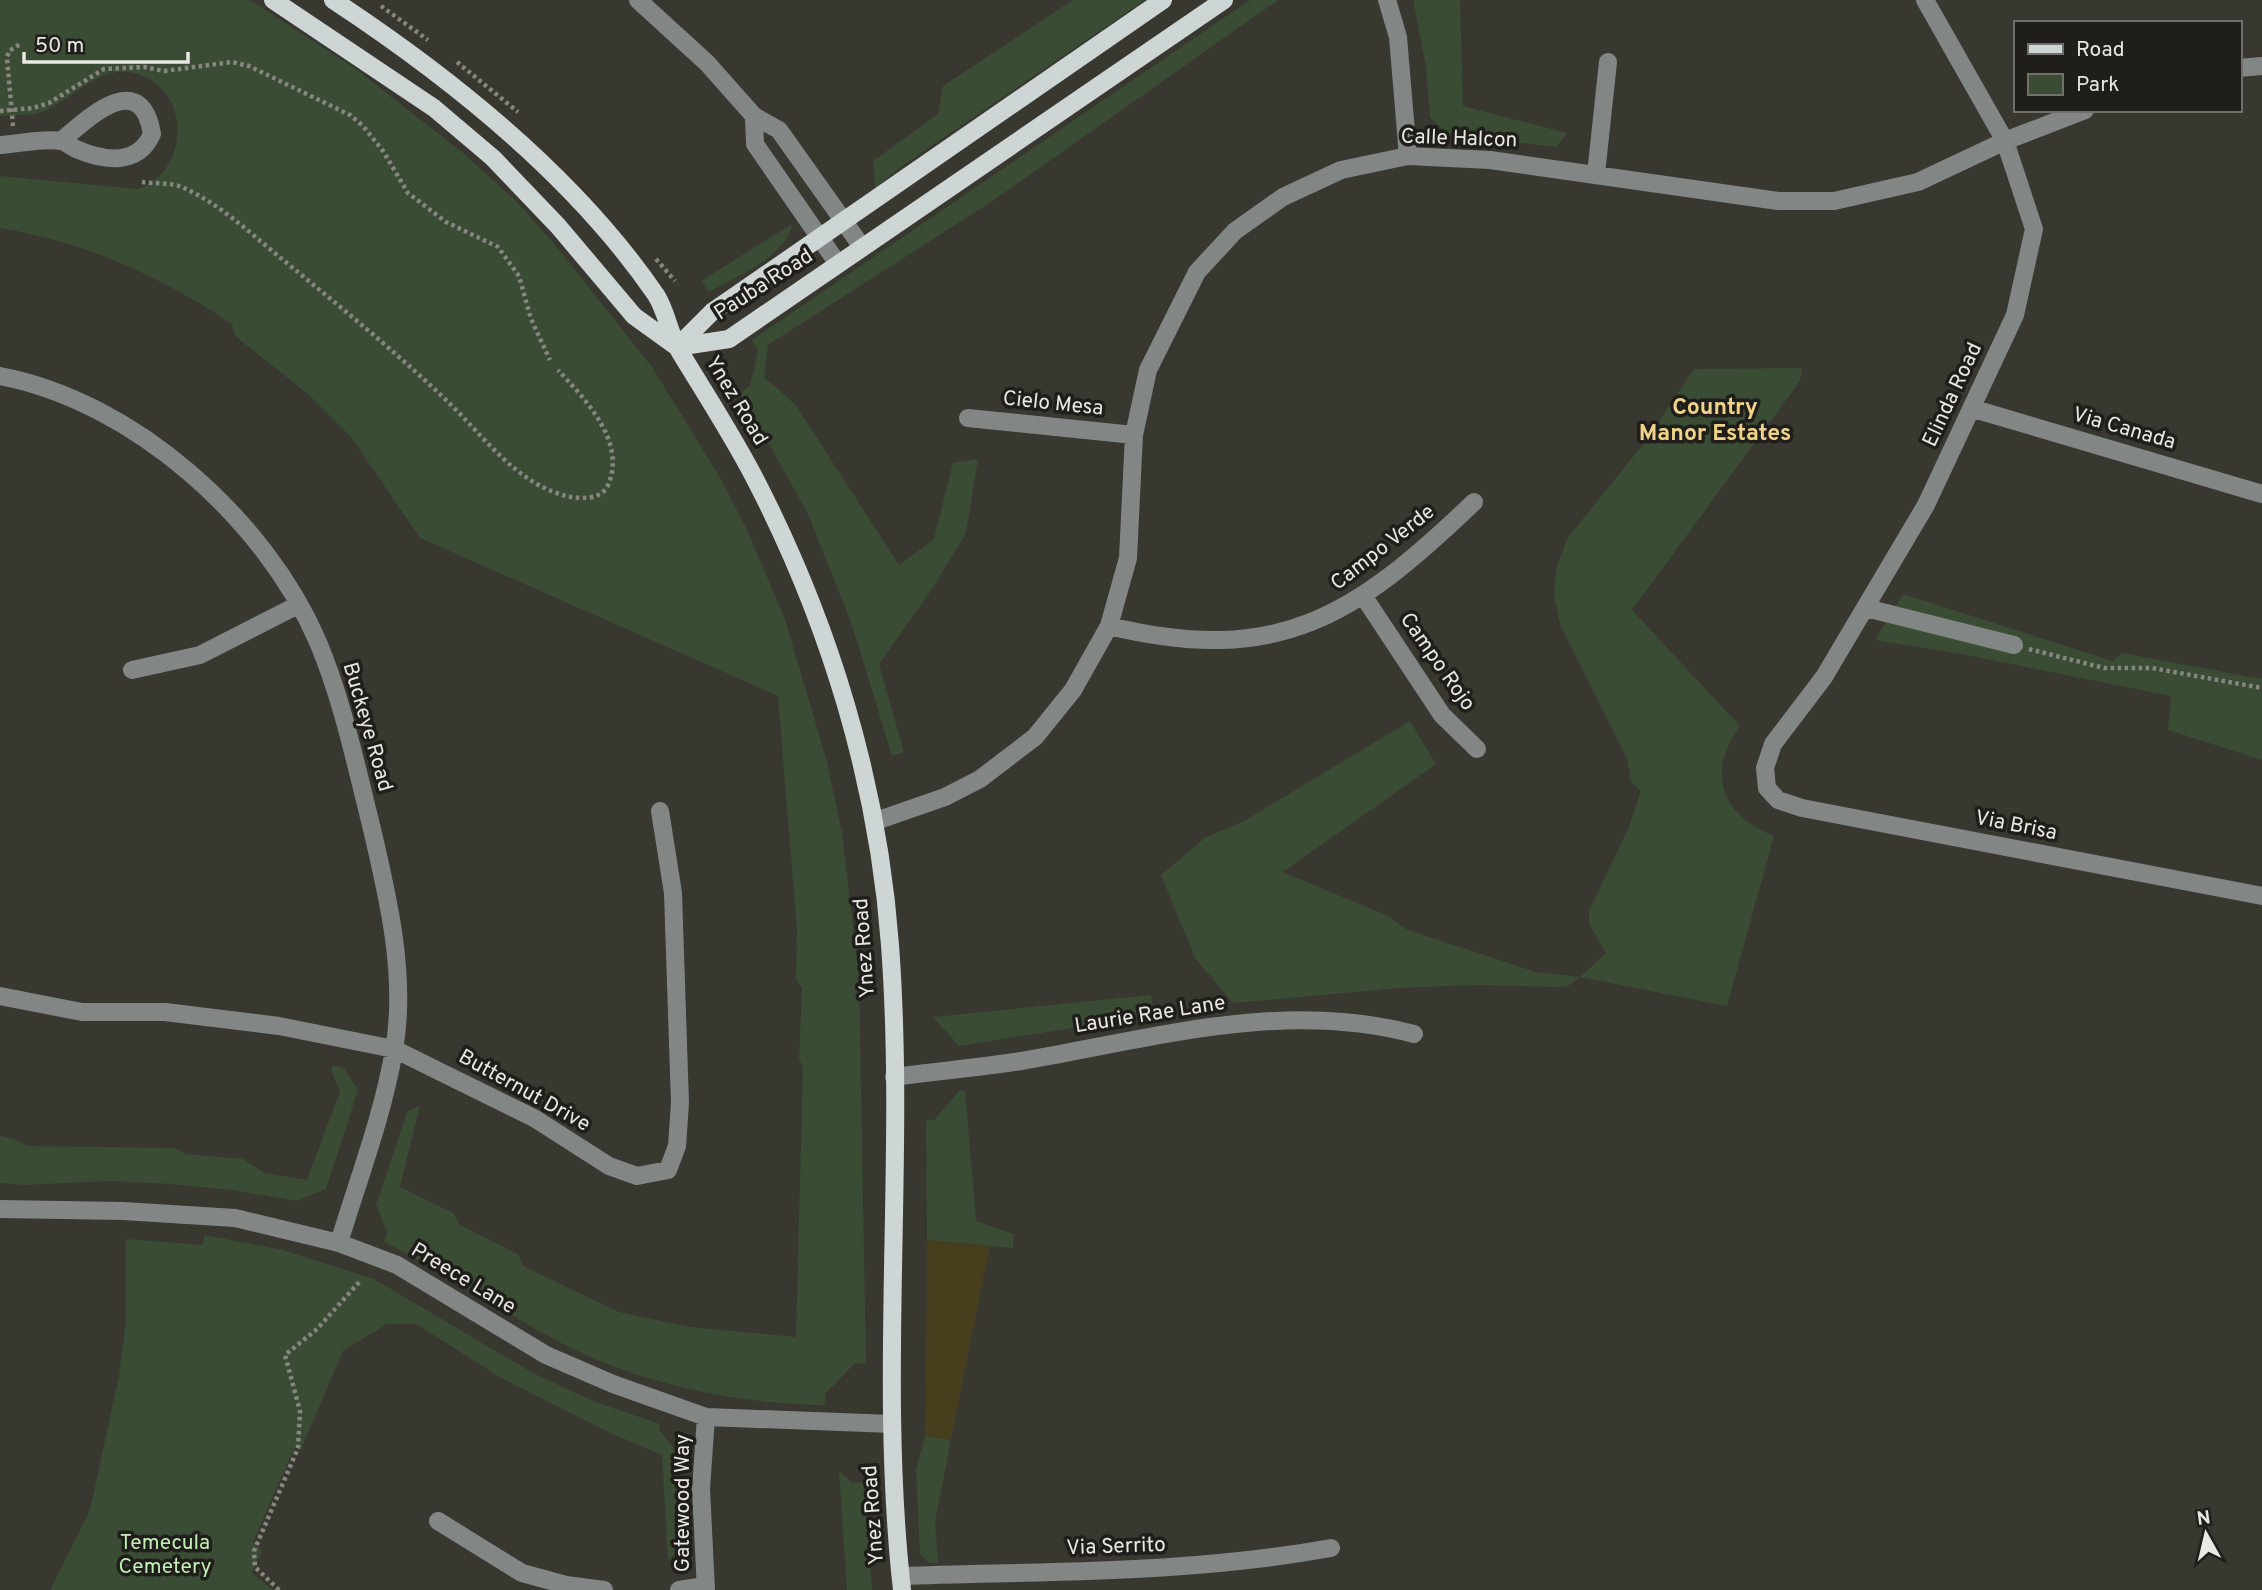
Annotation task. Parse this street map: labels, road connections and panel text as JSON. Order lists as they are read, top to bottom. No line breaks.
{"streets":{"main road":["Pauba Road","Ynez Road"],"street":["Calle Halcon","Elinda Road","Cielo Mesa","Via Canada","Campo Verde","Campo Rojo","Buckeye Road","Via Brisa","Laurie Rae Lane","Butternut Drive","Preece Lane","Gatewood Way","Via Serrito"]},"crossings":[["Calle Halcon","Elinda Road"],["Calle Halcon","Ynez Road"],["Calle Halcon","Cielo Mesa"],["Calle Halcon","Campo Verde"],["Pauba Road","Ynez Road"],["Elinda Road","Via Canada"],["Elinda Road","Via Brisa"],["Ynez Road","Laurie Rae Lane"],["Ynez Road","Preece Lane"],["Ynez Road","Via Serrito"],["Campo Verde","Campo Rojo"],["Buckeye Road","Butternut Drive"],["Buckeye Road","Preece Lane"],["Preece Lane","Gatewood Way"]],"districts":["Country Manor Estates"],"parks":["Temecula Cemetery"],"legend":["Road","Park"],"scale_bar":"50 m","north":"top"}
